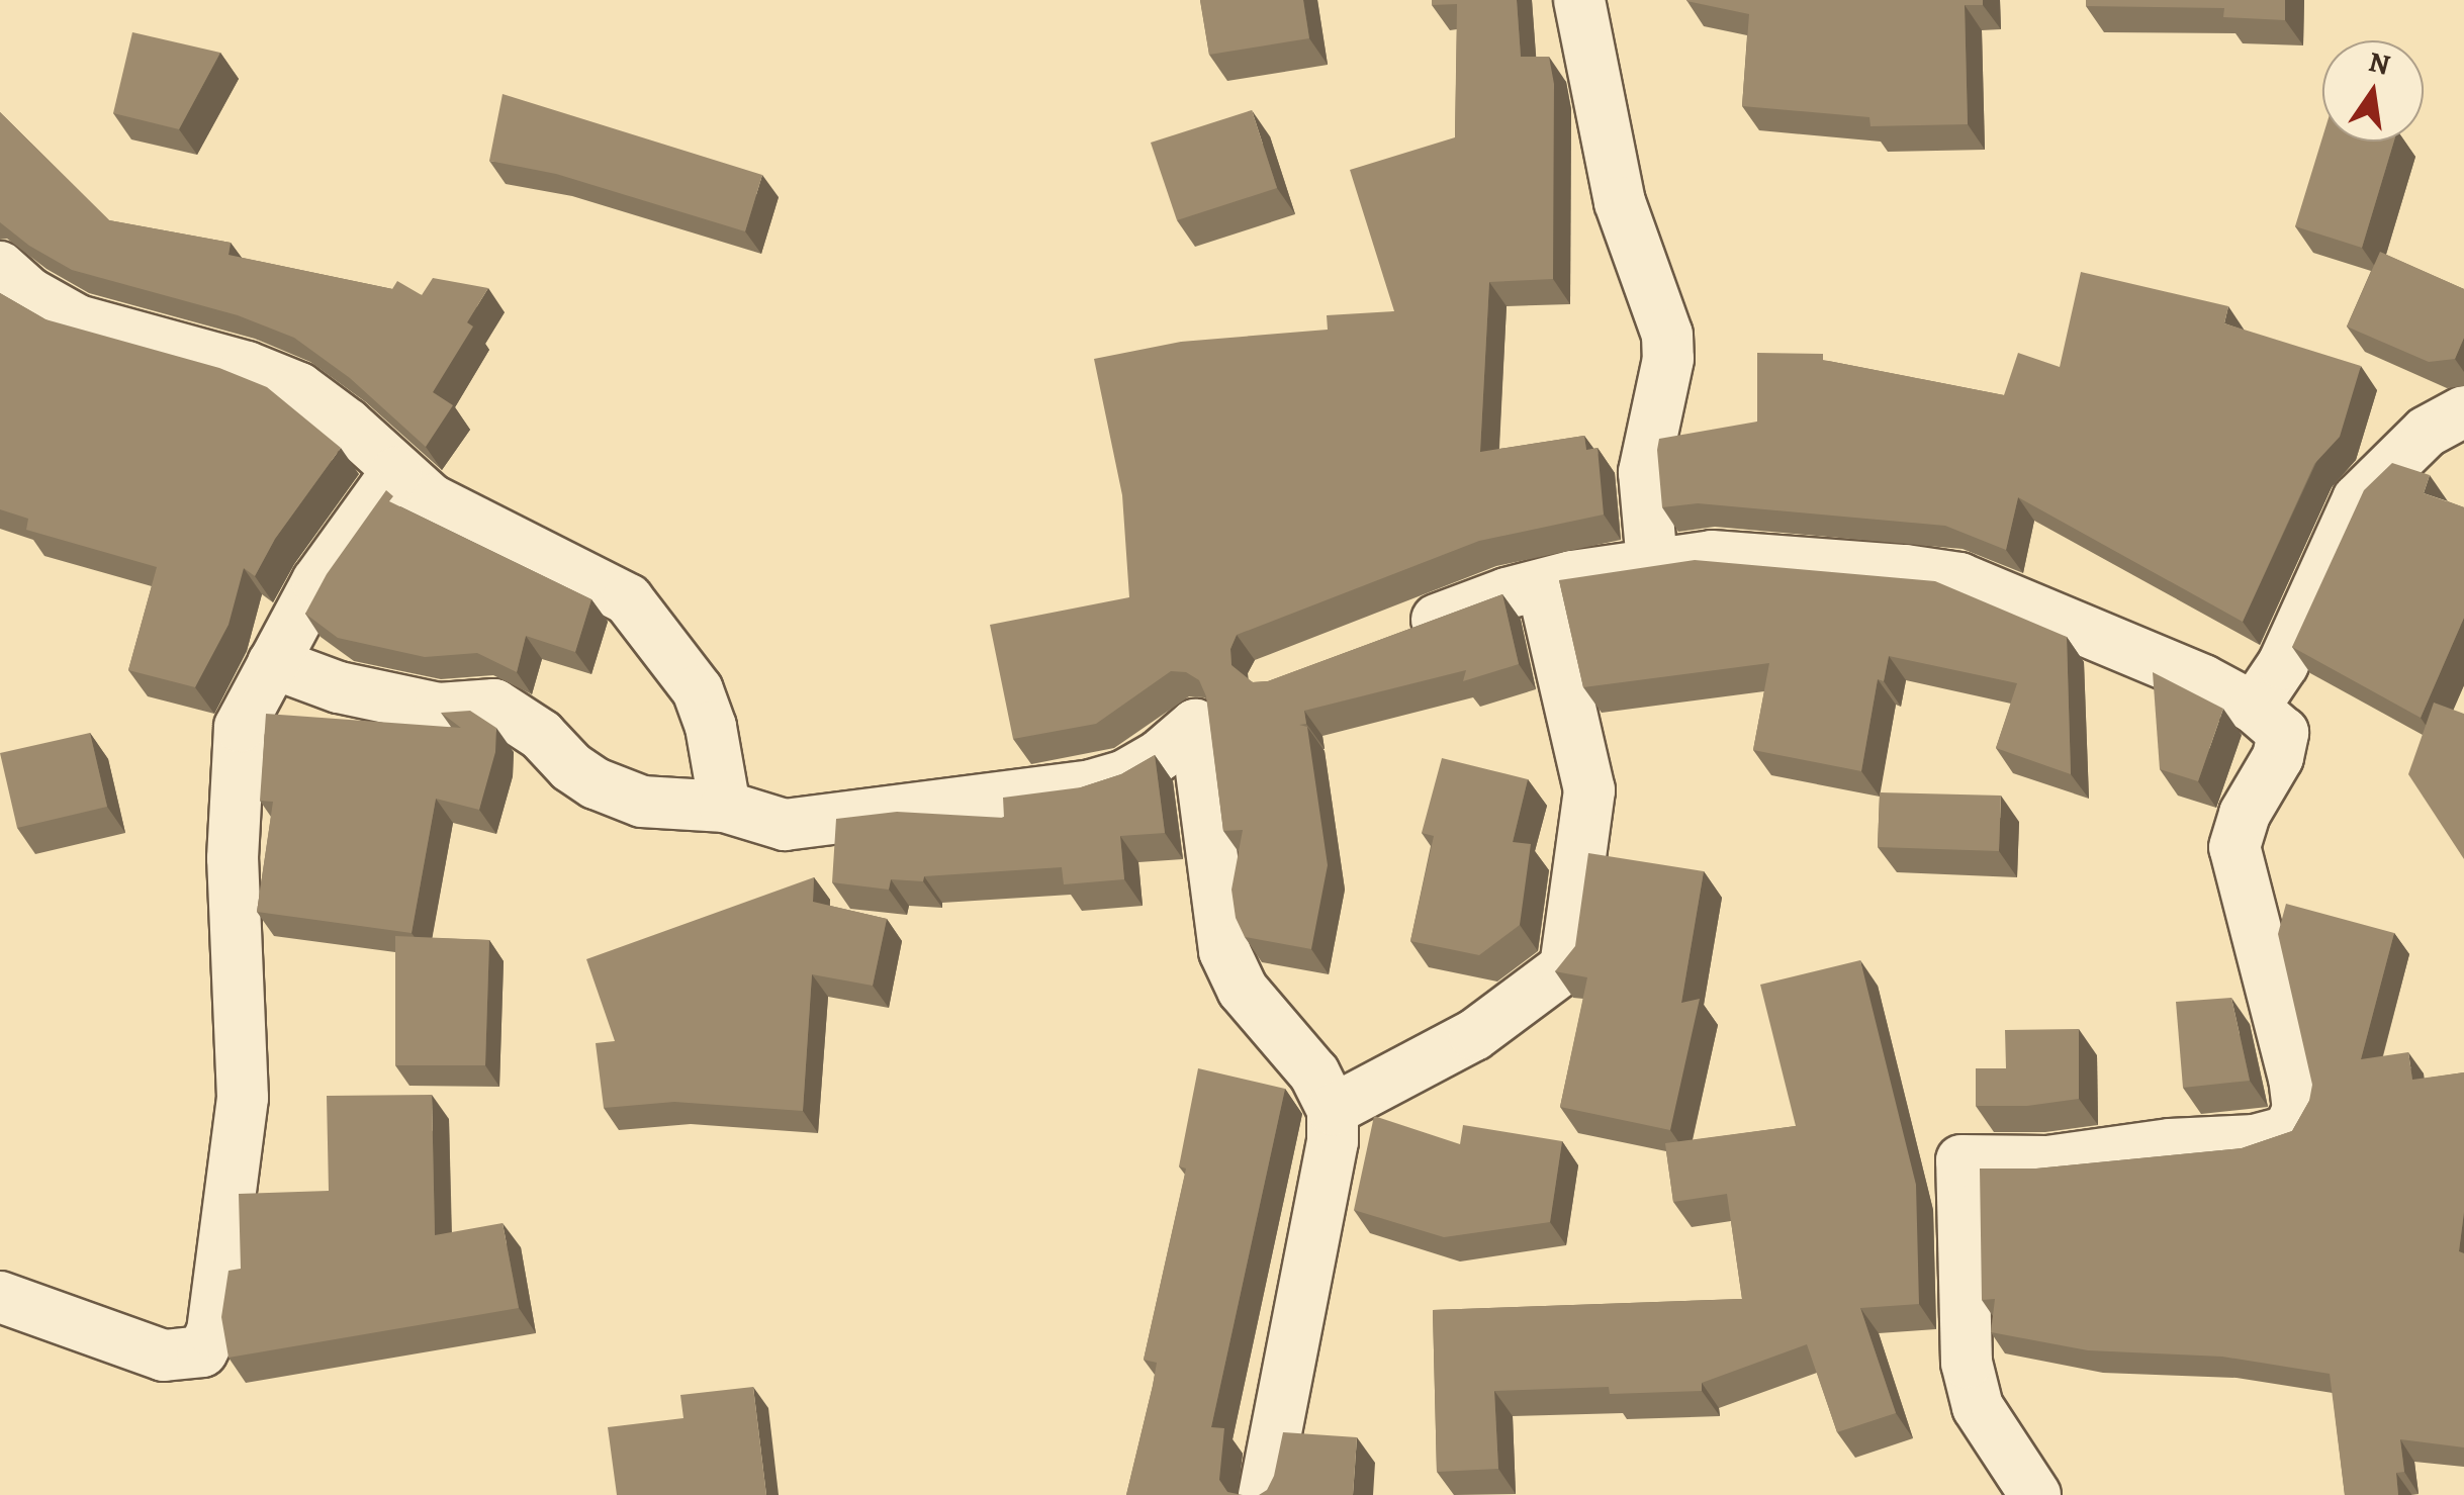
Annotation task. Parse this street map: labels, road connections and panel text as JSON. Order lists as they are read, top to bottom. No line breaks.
{"north":"top"}
